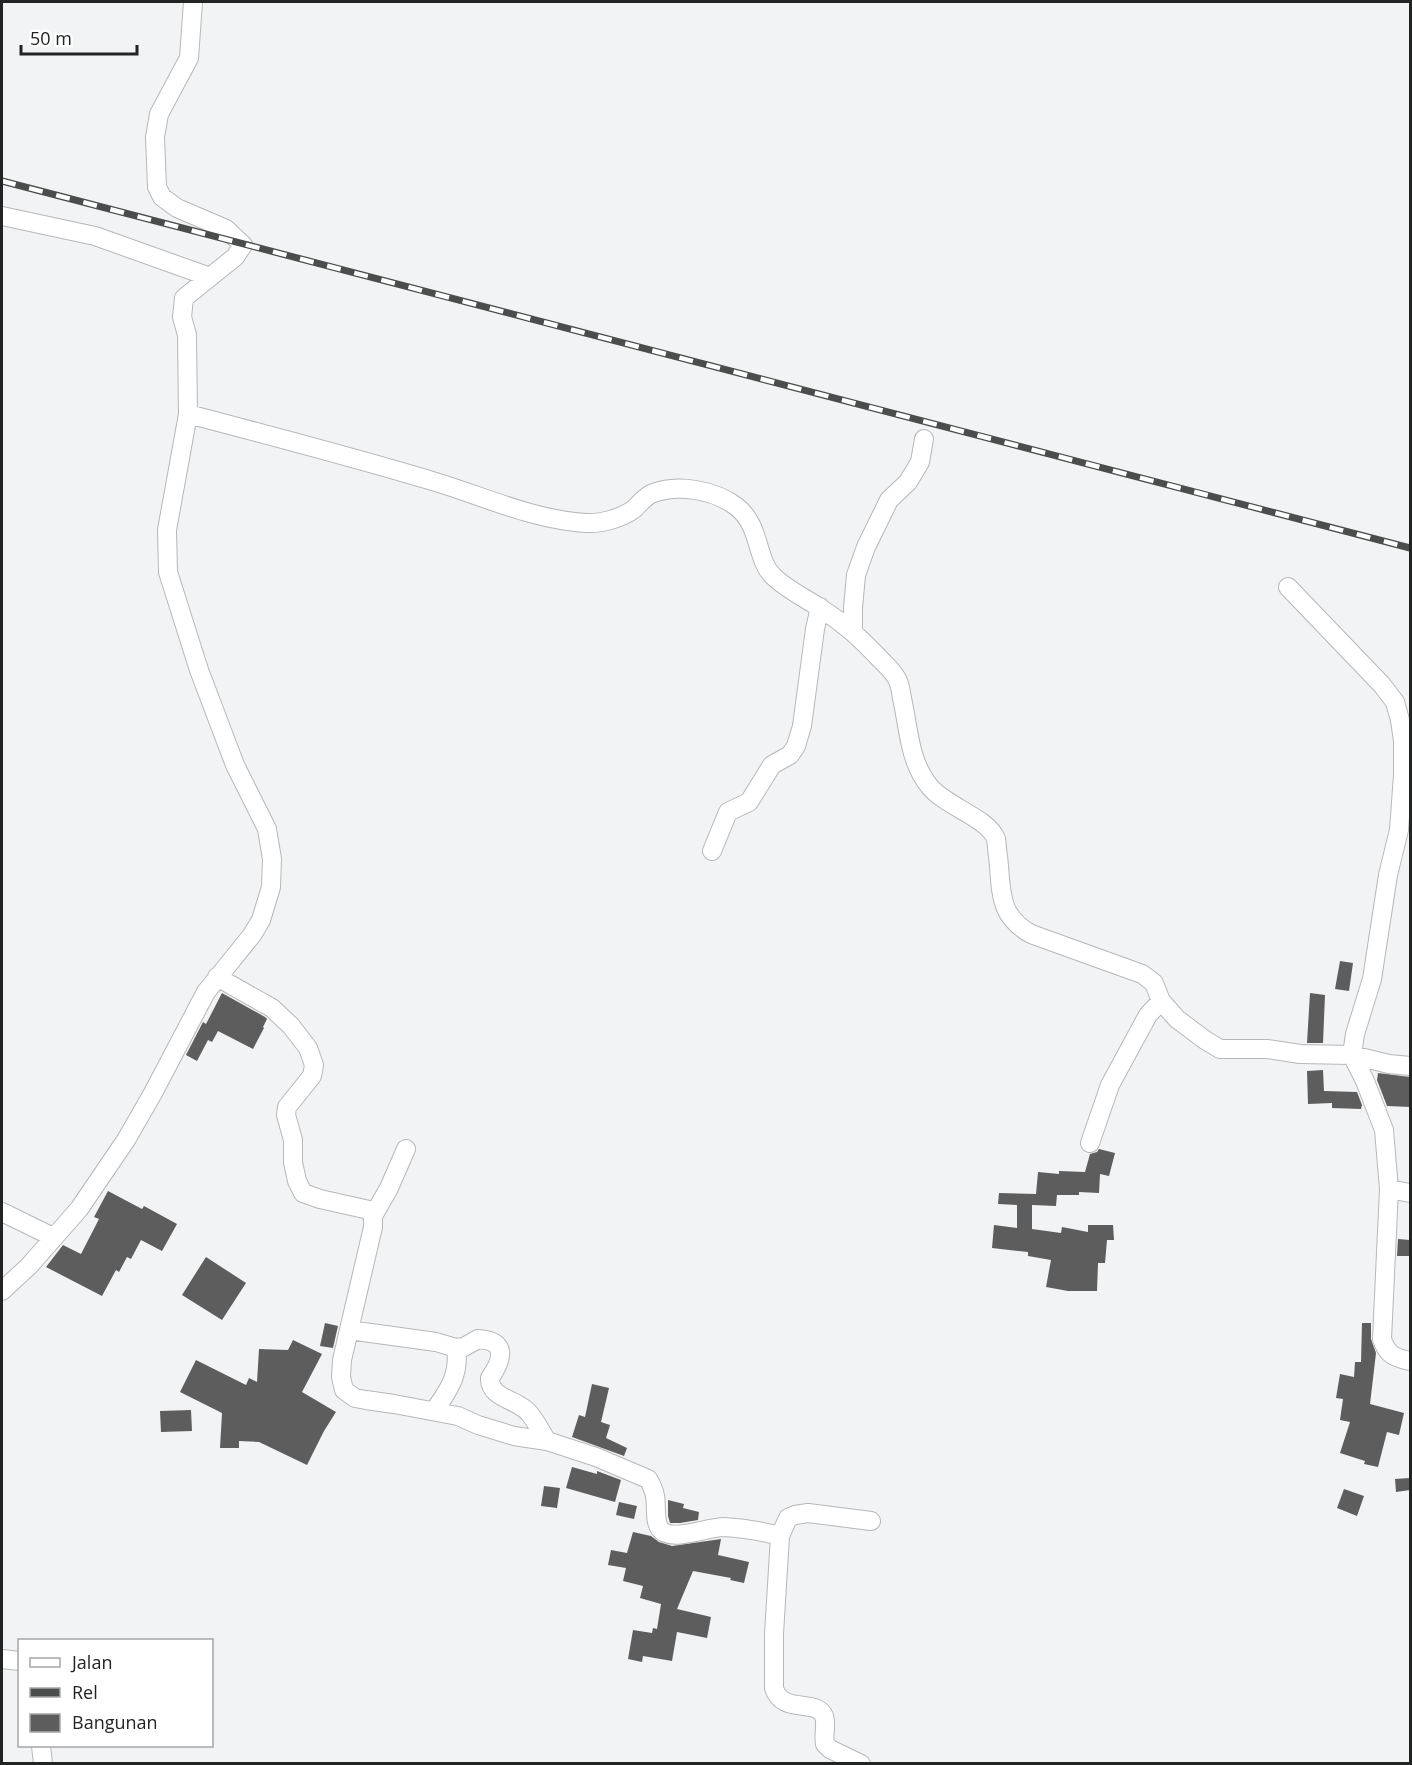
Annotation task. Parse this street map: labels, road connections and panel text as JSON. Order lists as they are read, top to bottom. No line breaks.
{"legend":["Jalan","Rel","Bangunan"],"scale_bar":"50 m"}
